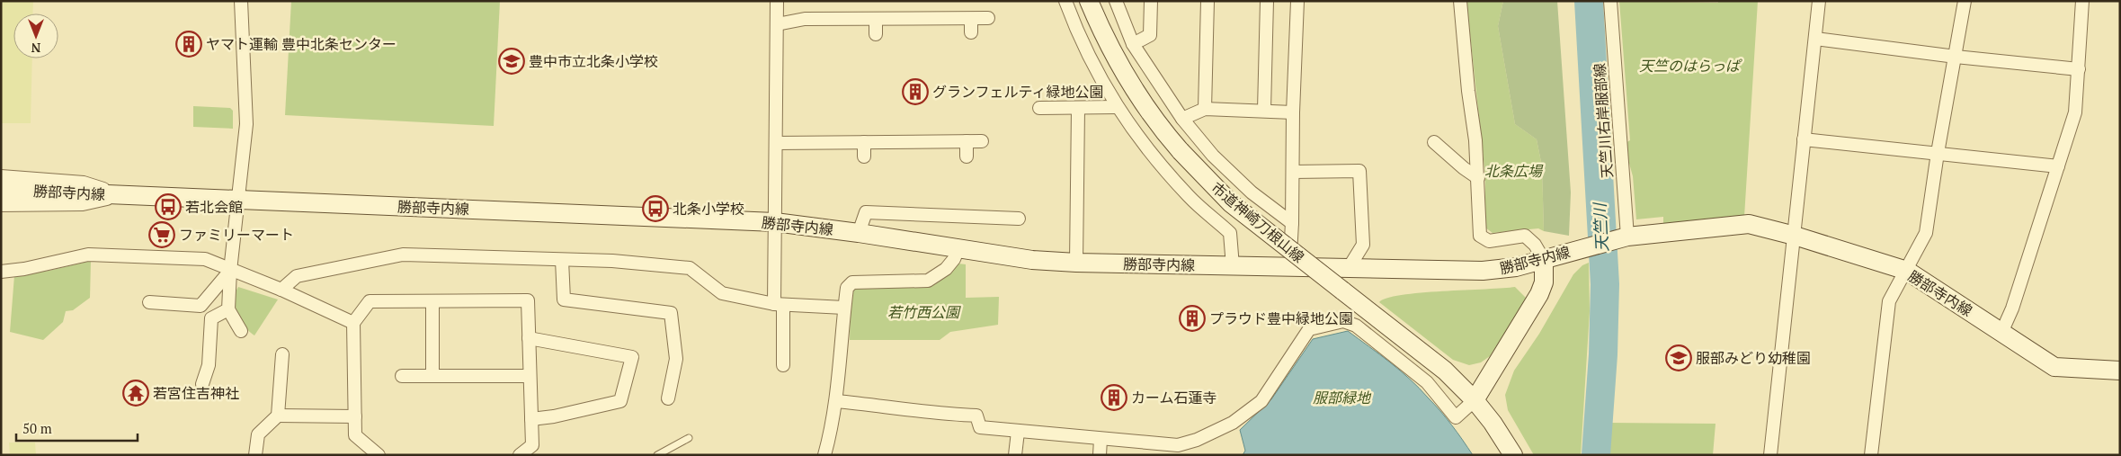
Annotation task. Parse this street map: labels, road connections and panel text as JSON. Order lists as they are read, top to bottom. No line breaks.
{"streets":{"street":["天竺川右岸服部線","勝部寺内線","市道神崎刀根山線"]},"crossings":[["天竺川右岸服部線","勝部寺内線"]],"water":["天竺川"],"parks":["天竺のはらっぱ","北条広場","若竹西公園","服部緑地"],"places":{"building":["ヤマト運輸 豊中北条センター","グランフェルティ緑地公園","プラウド豊中緑地公園","カーム石蓮寺"],"school or university":["豊中市立北条小学校","服部みどり幼稚園"],"bus stop":["若北会館","北条小学校"],"supermarket":["ファミリーマート"],"temple":["若宮住吉神社"]},"scale_bar":"50 m","north":"bottom"}
